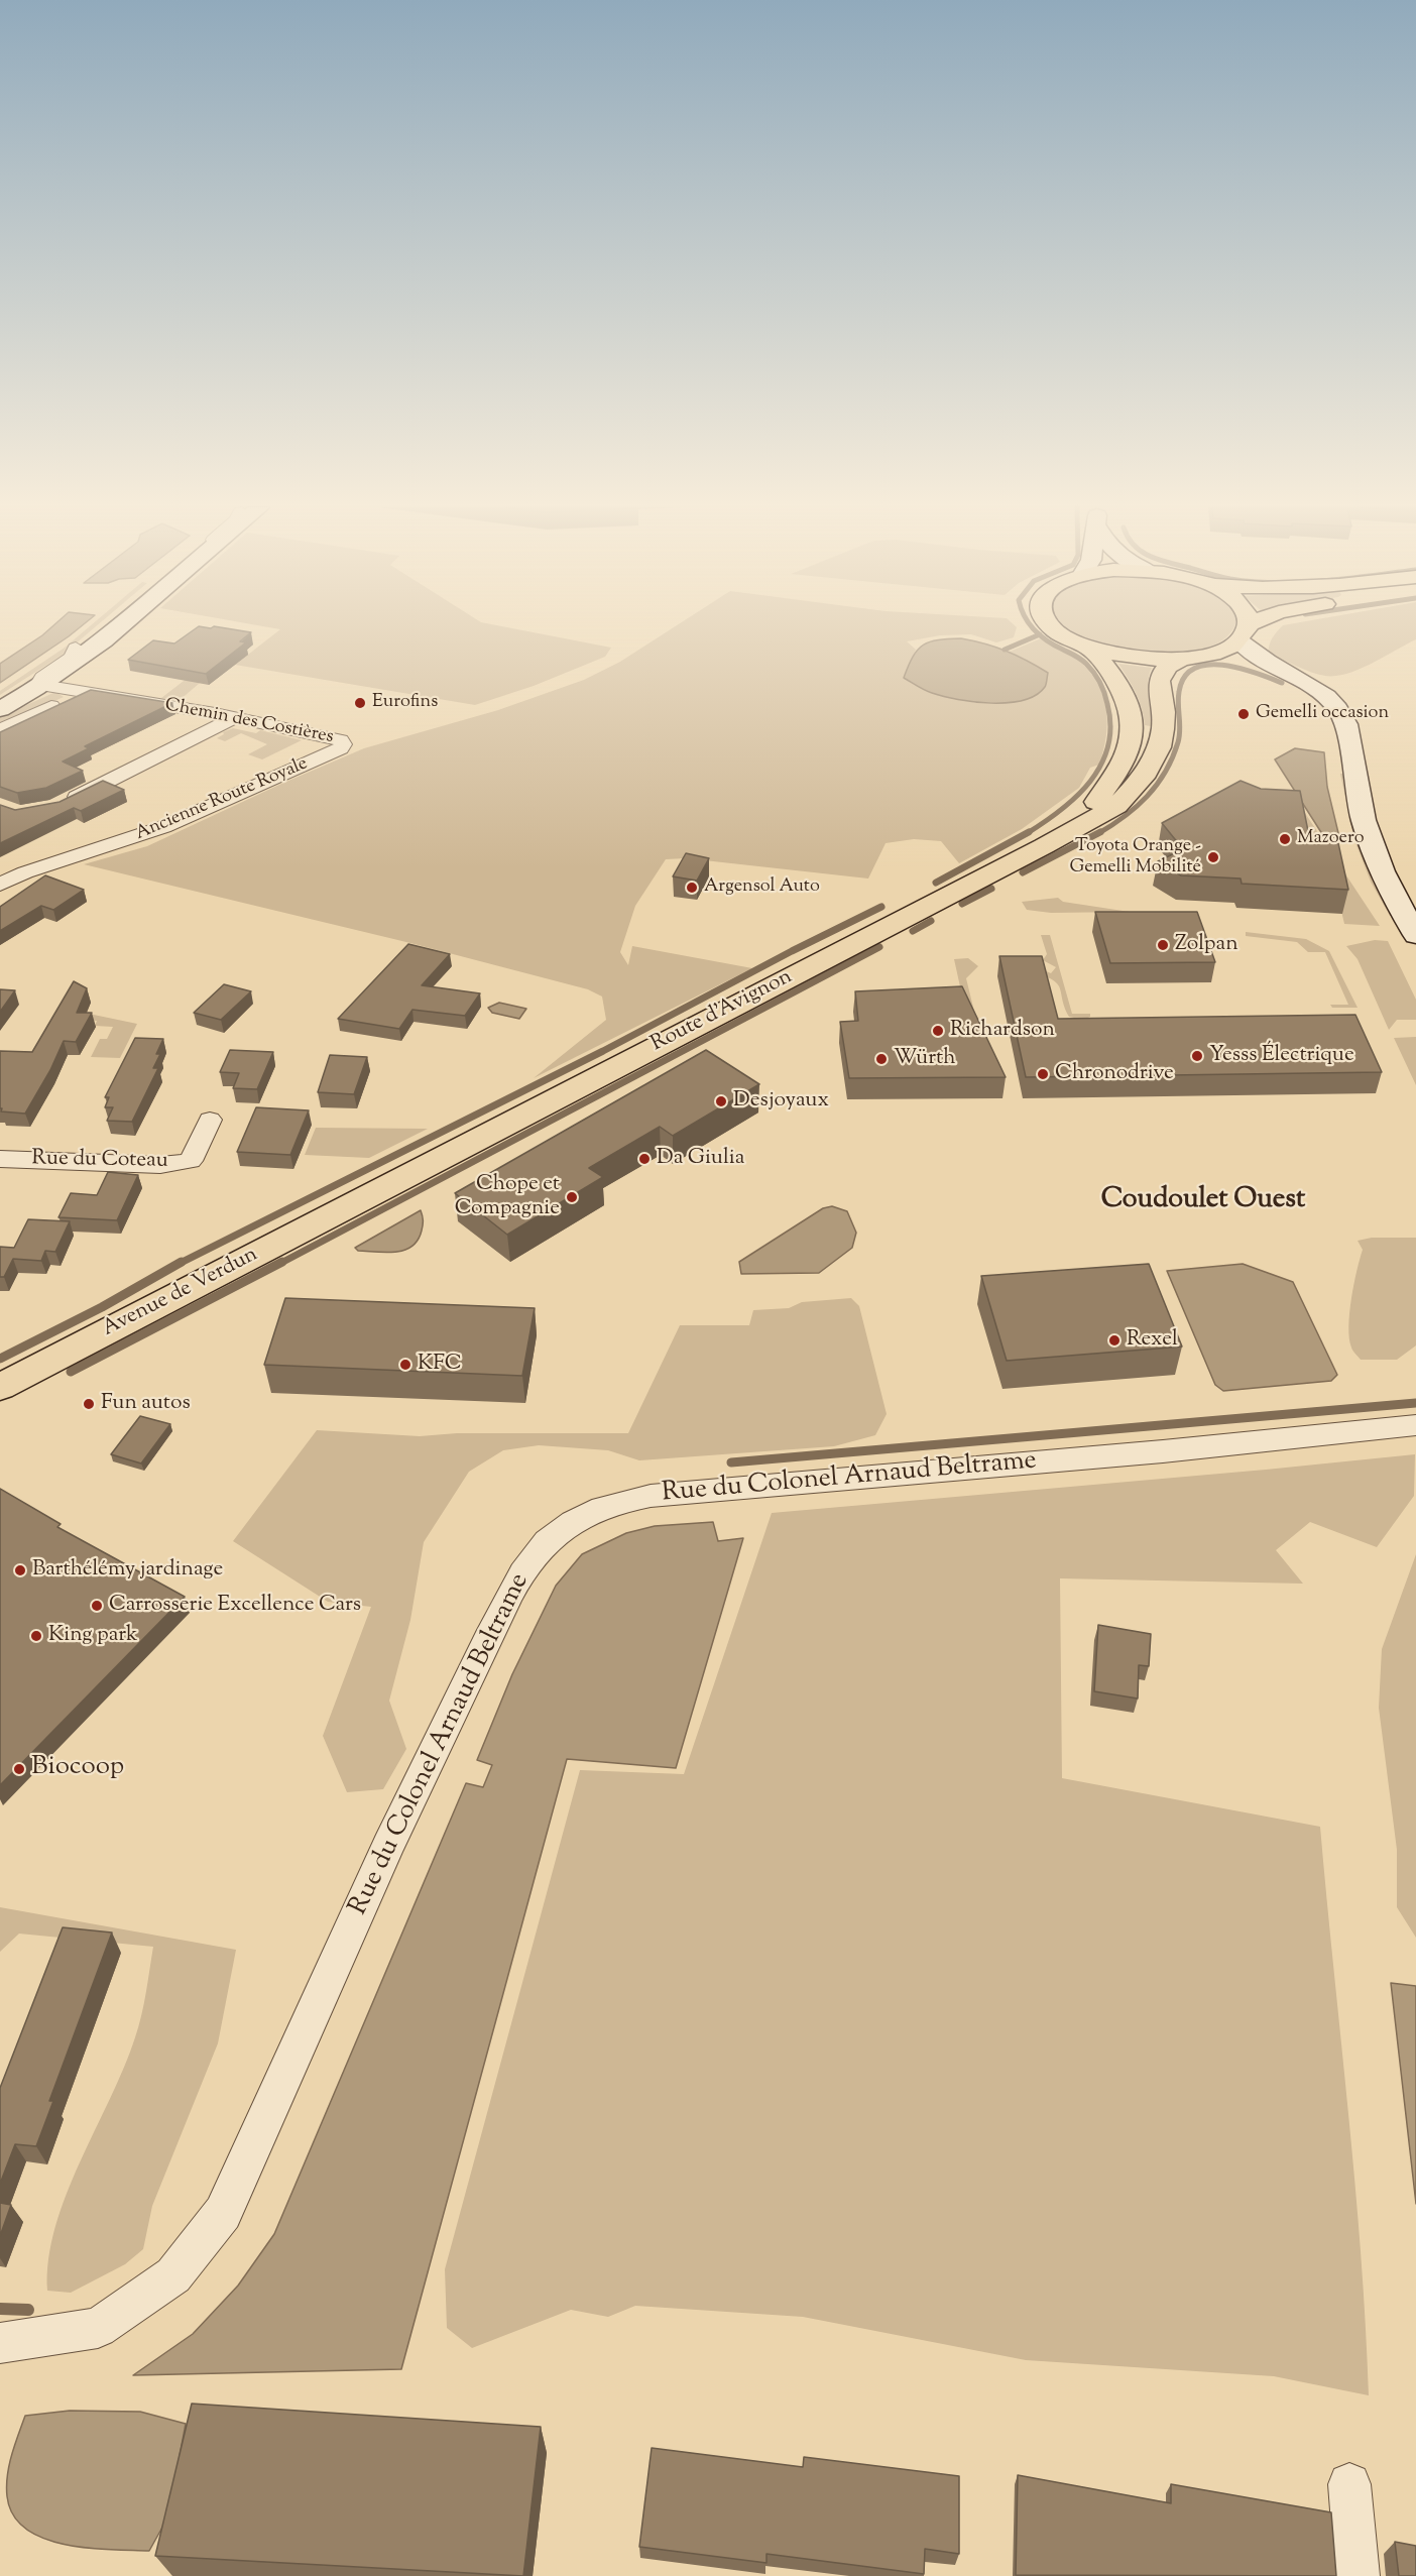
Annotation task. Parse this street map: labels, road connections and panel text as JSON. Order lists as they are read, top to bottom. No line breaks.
{"streets":{"main road":["Route d'Avignon","Avenue de Verdun"],"street":["Chemin des Costières","Ancienne Route Royale","Rue du Coteau","Rue du Colonel Arnaud Beltrame"]},"crossings":[["Chemin des Costières","Ancienne Route Royale"],["Route d'Avignon","Avenue de Verdun"]],"districts":["Coudoulet Ouest"],"places":["Eurofins","Gemelli occasion","Mazoero","Toyota Orange - Gemelli Mobilité","Argensol Auto","Zolpan","Richardson","Yesss Électrique","Würth","Chronodrive","Desjoyaux","Da Giulia","Chope et Compagnie","Rexel","KFC","Fun autos","Barthélémy jardinage","Carrosserie Excellence Cars","King park","Biocoop"]}
